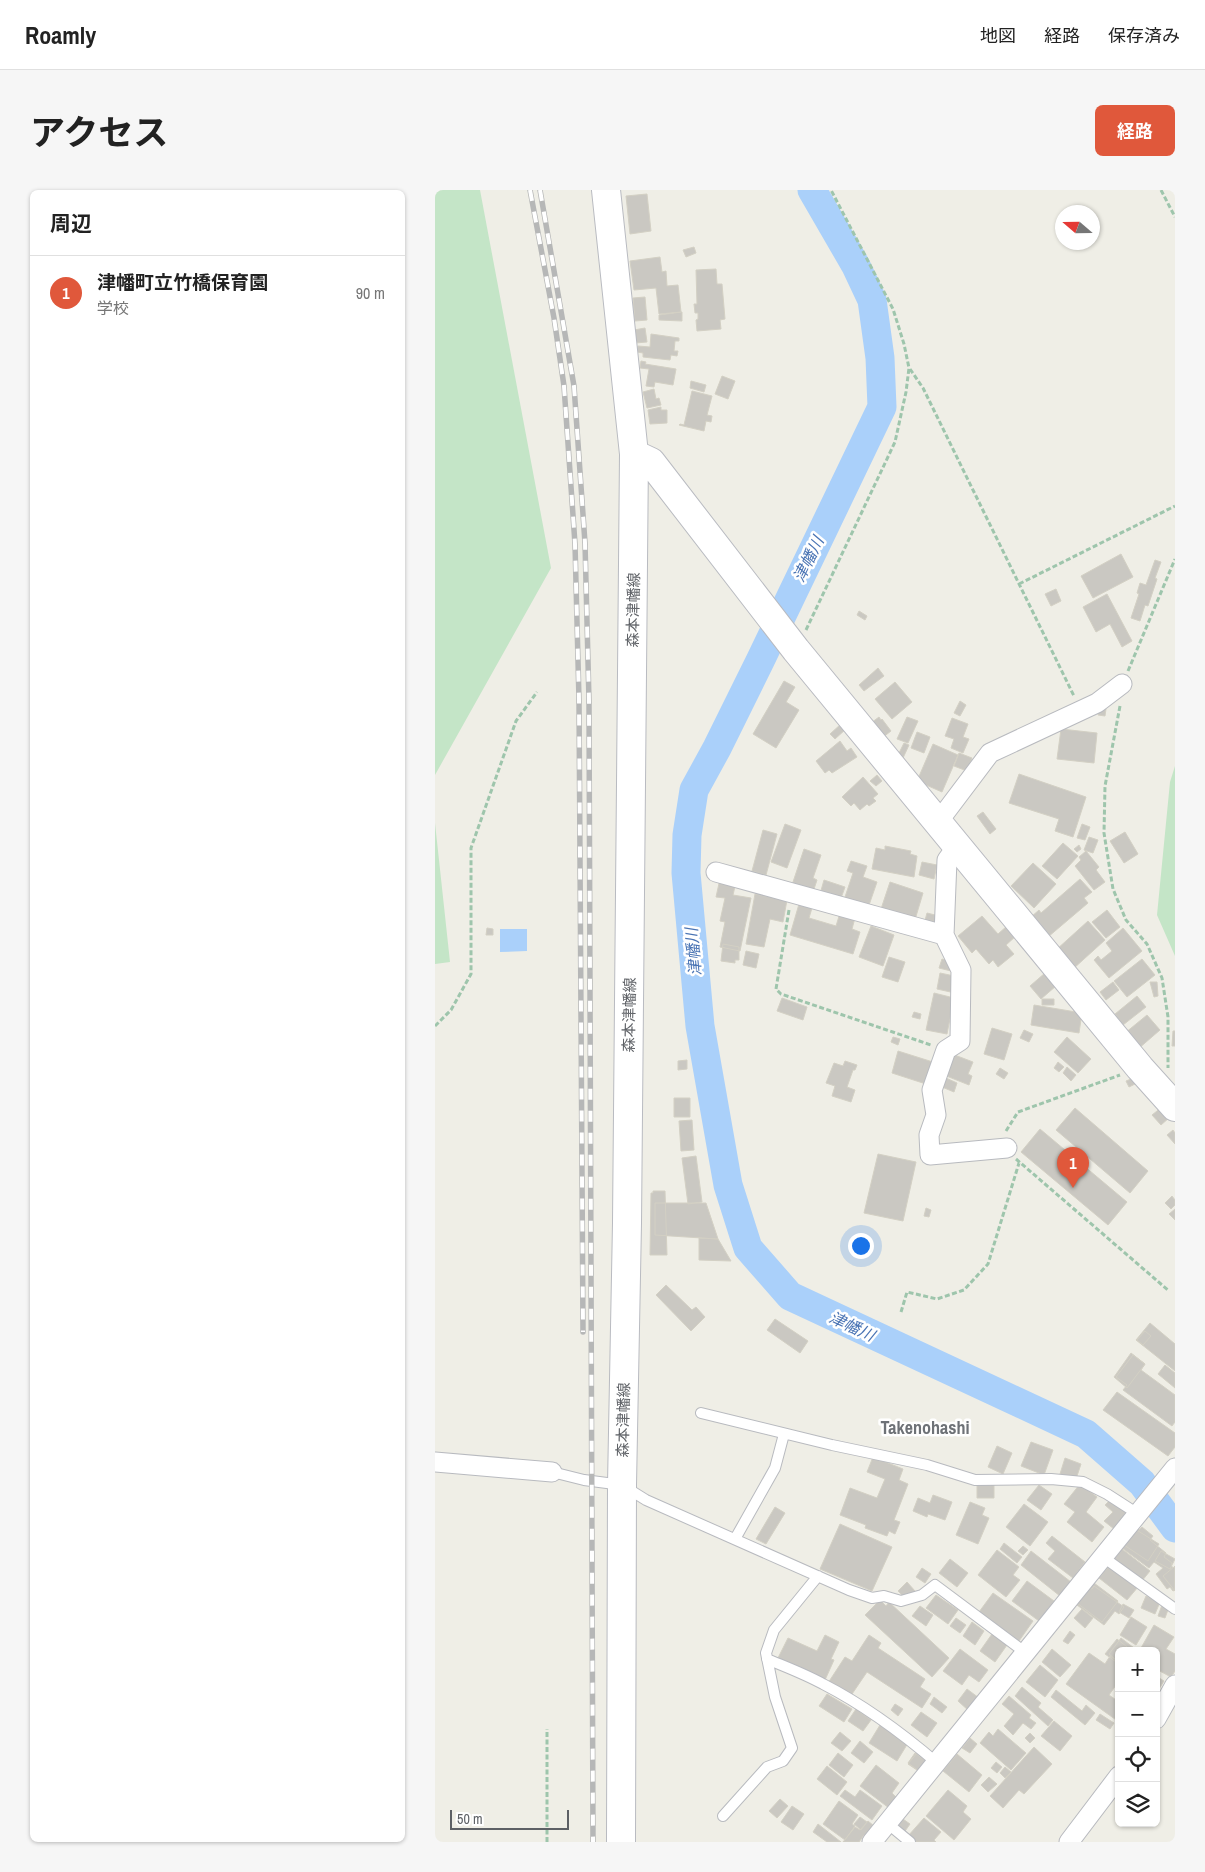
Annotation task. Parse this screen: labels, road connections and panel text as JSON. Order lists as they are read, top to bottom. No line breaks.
{"streets":{"main road":["森本津幡線"]},"districts":["Takenohashi"],"water":["津幡川"],"scale_bar":"50 m","north":"left","page":{"header":"Roamly","nav":["地図","経路","保存済み"],"title":"アクセス","buttons":"経路","heading":"周辺","list":[{"mark":"1","name":"津幡町立竹橋保育園","note":"学校","value":"90 m"}],"pins":"1","map_buttons":["+","−"],"scale":"50 m"}}
